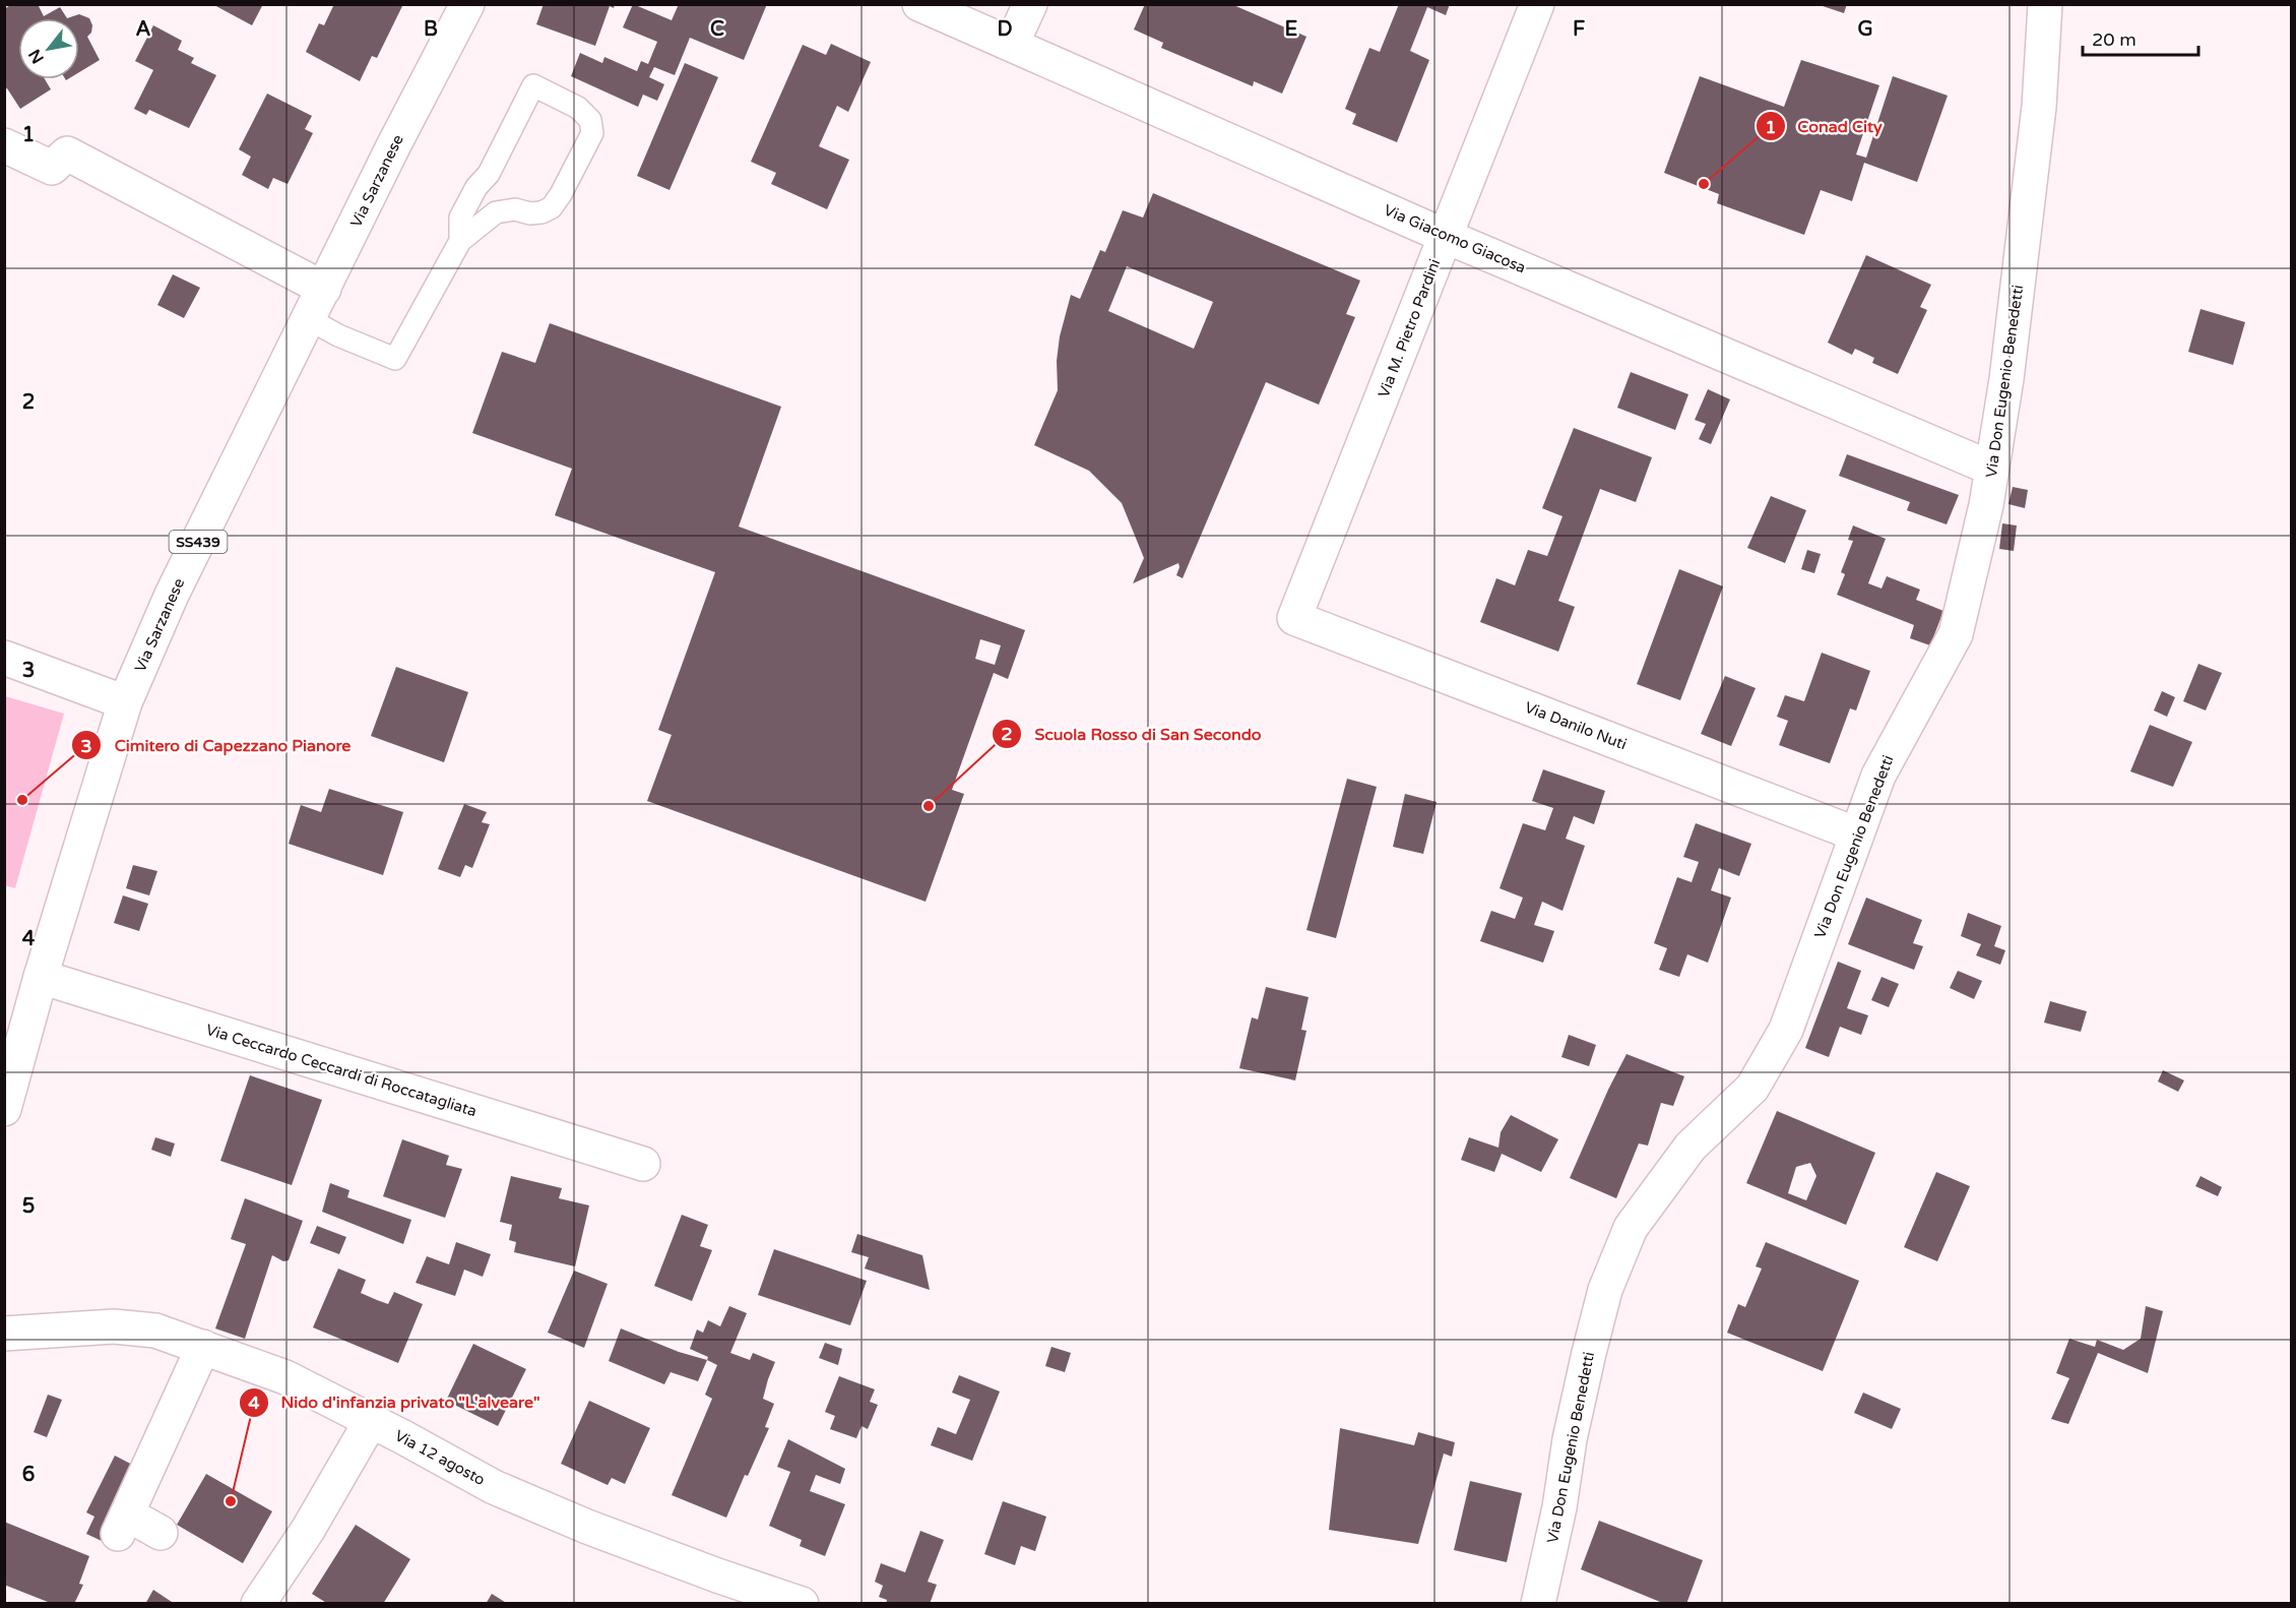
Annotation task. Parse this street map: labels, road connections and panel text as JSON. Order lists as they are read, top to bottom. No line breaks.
{"streets":{"street":["Via Sarzanese","Via Giacomo Giacosa","Via M. Pietro Pardini","Via Don Eugenio Benedetti","SS439","Via Danilo Nuti","Via Ceccardo Ceccardi di Roccatagliata","Via 12 agosto"]},"crossings":[["Via Sarzanese","Via Ceccardo Ceccardi di Roccatagliata"],["Via Giacomo Giacosa","Via M. Pietro Pardini"],["Via Giacomo Giacosa","Via Don Eugenio Benedetti"],["Via M. Pietro Pardini","Via Danilo Nuti"],["Via Don Eugenio Benedetti","Via Danilo Nuti"]],"places":["Conad City","Cimitero di Capezzano Pianore","Scuola Rosso di San Secondo","Nido d'infanzia privato \"L'alveare\""],"scale_bar":"20 m","north":"bottom left","grid":{"columns":["A","B","C","D","E","F","G"],"rows":["1","2","3","4","5","6"]}}
